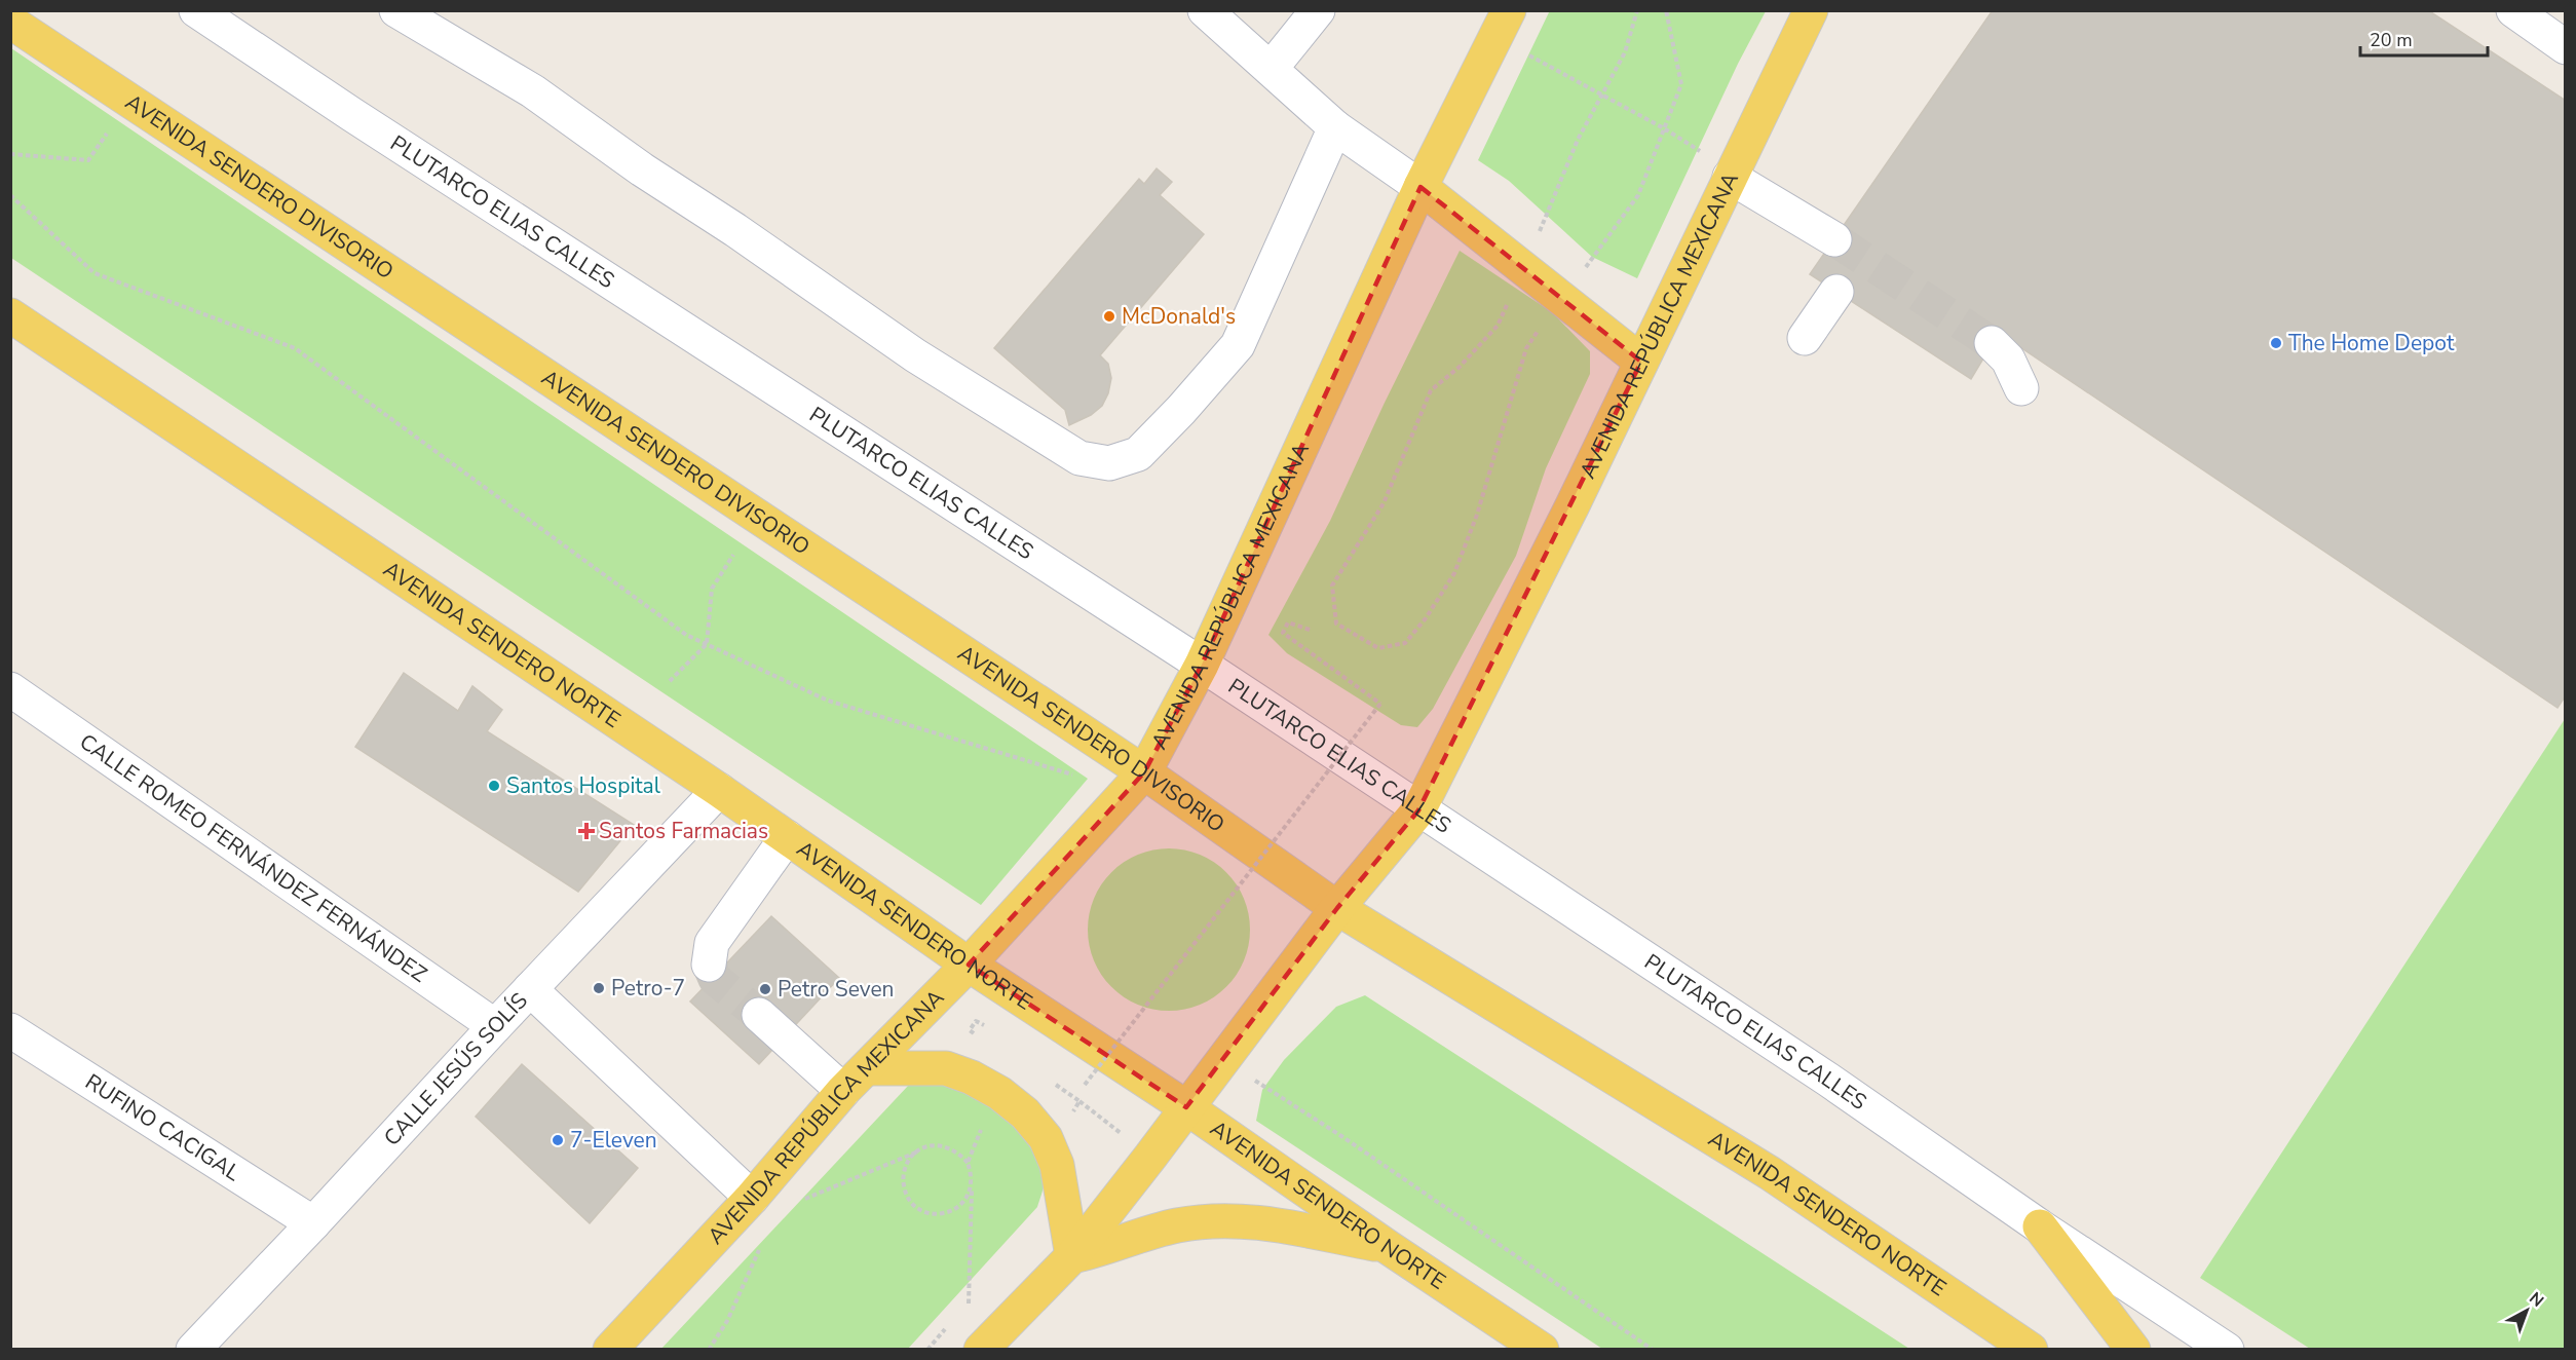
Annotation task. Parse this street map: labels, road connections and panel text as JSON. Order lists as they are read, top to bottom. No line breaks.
{"streets":{"main road":["AVENIDA SENDERO DIVISORIO","AVENIDA REPÚBLICA MEXICANA","AVENIDA SENDERO NORTE"],"street":["PLUTARCO ELIAS CALLES","CALLE ROMEO FERNÁNDEZ FERNÁNDEZ","CALLE JESÚS SOLÍS","RUFINO CACIGAL"]},"crossings":[["AVENIDA SENDERO DIVISORIO","AVENIDA REPÚBLICA MEXICANA"],["AVENIDA SENDERO DIVISORIO","AVENIDA SENDERO NORTE"],["PLUTARCO ELIAS CALLES","AVENIDA REPÚBLICA MEXICANA"],["AVENIDA REPÚBLICA MEXICANA","AVENIDA SENDERO NORTE"],["AVENIDA SENDERO NORTE","CALLE JESÚS SOLÍS"],["CALLE ROMEO FERNÁNDEZ FERNÁNDEZ","CALLE JESÚS SOLÍS"],["CALLE JESÚS SOLÍS","RUFINO CACIGAL"]],"places":{"other":["McDonald's","The Home Depot","Santos Hospital","Petro-7","Petro Seven","7-Eleven"],"health":["Santos Farmacias"]},"scale_bar":"20 m","north":"top right"}
